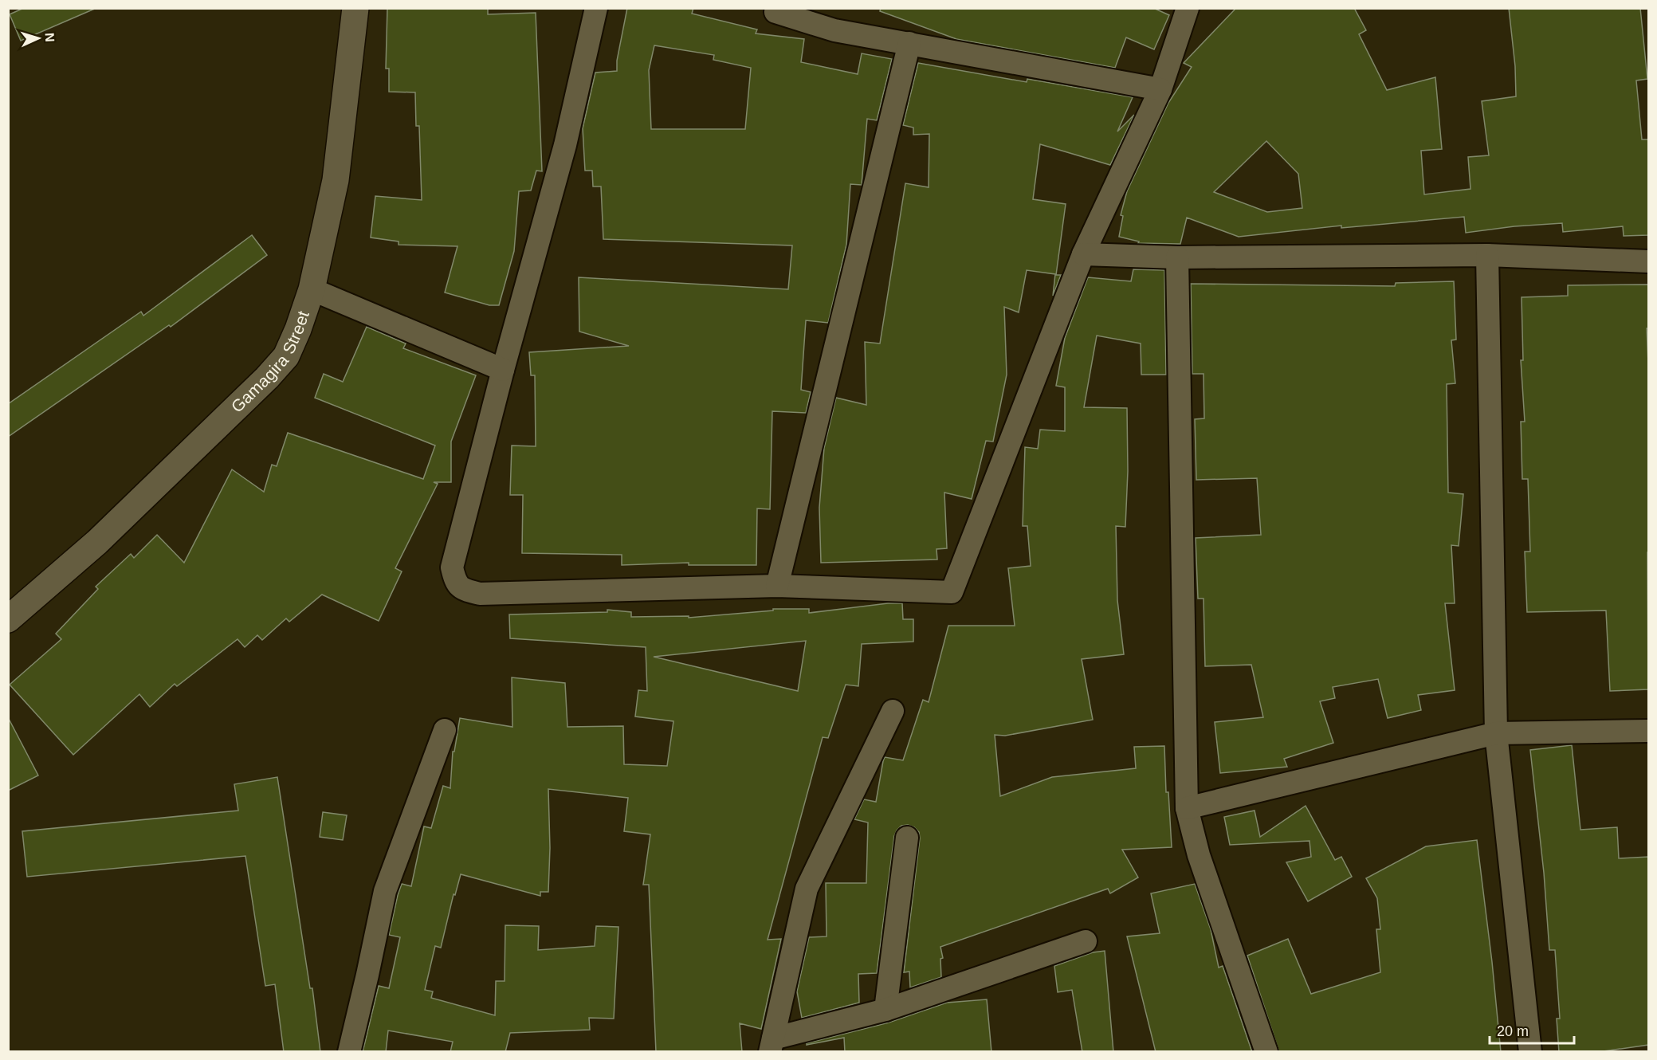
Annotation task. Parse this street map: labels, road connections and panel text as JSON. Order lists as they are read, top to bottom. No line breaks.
{"streets":{"street":["Gamagira Street"]},"scale_bar":"20 m","north":"right"}
